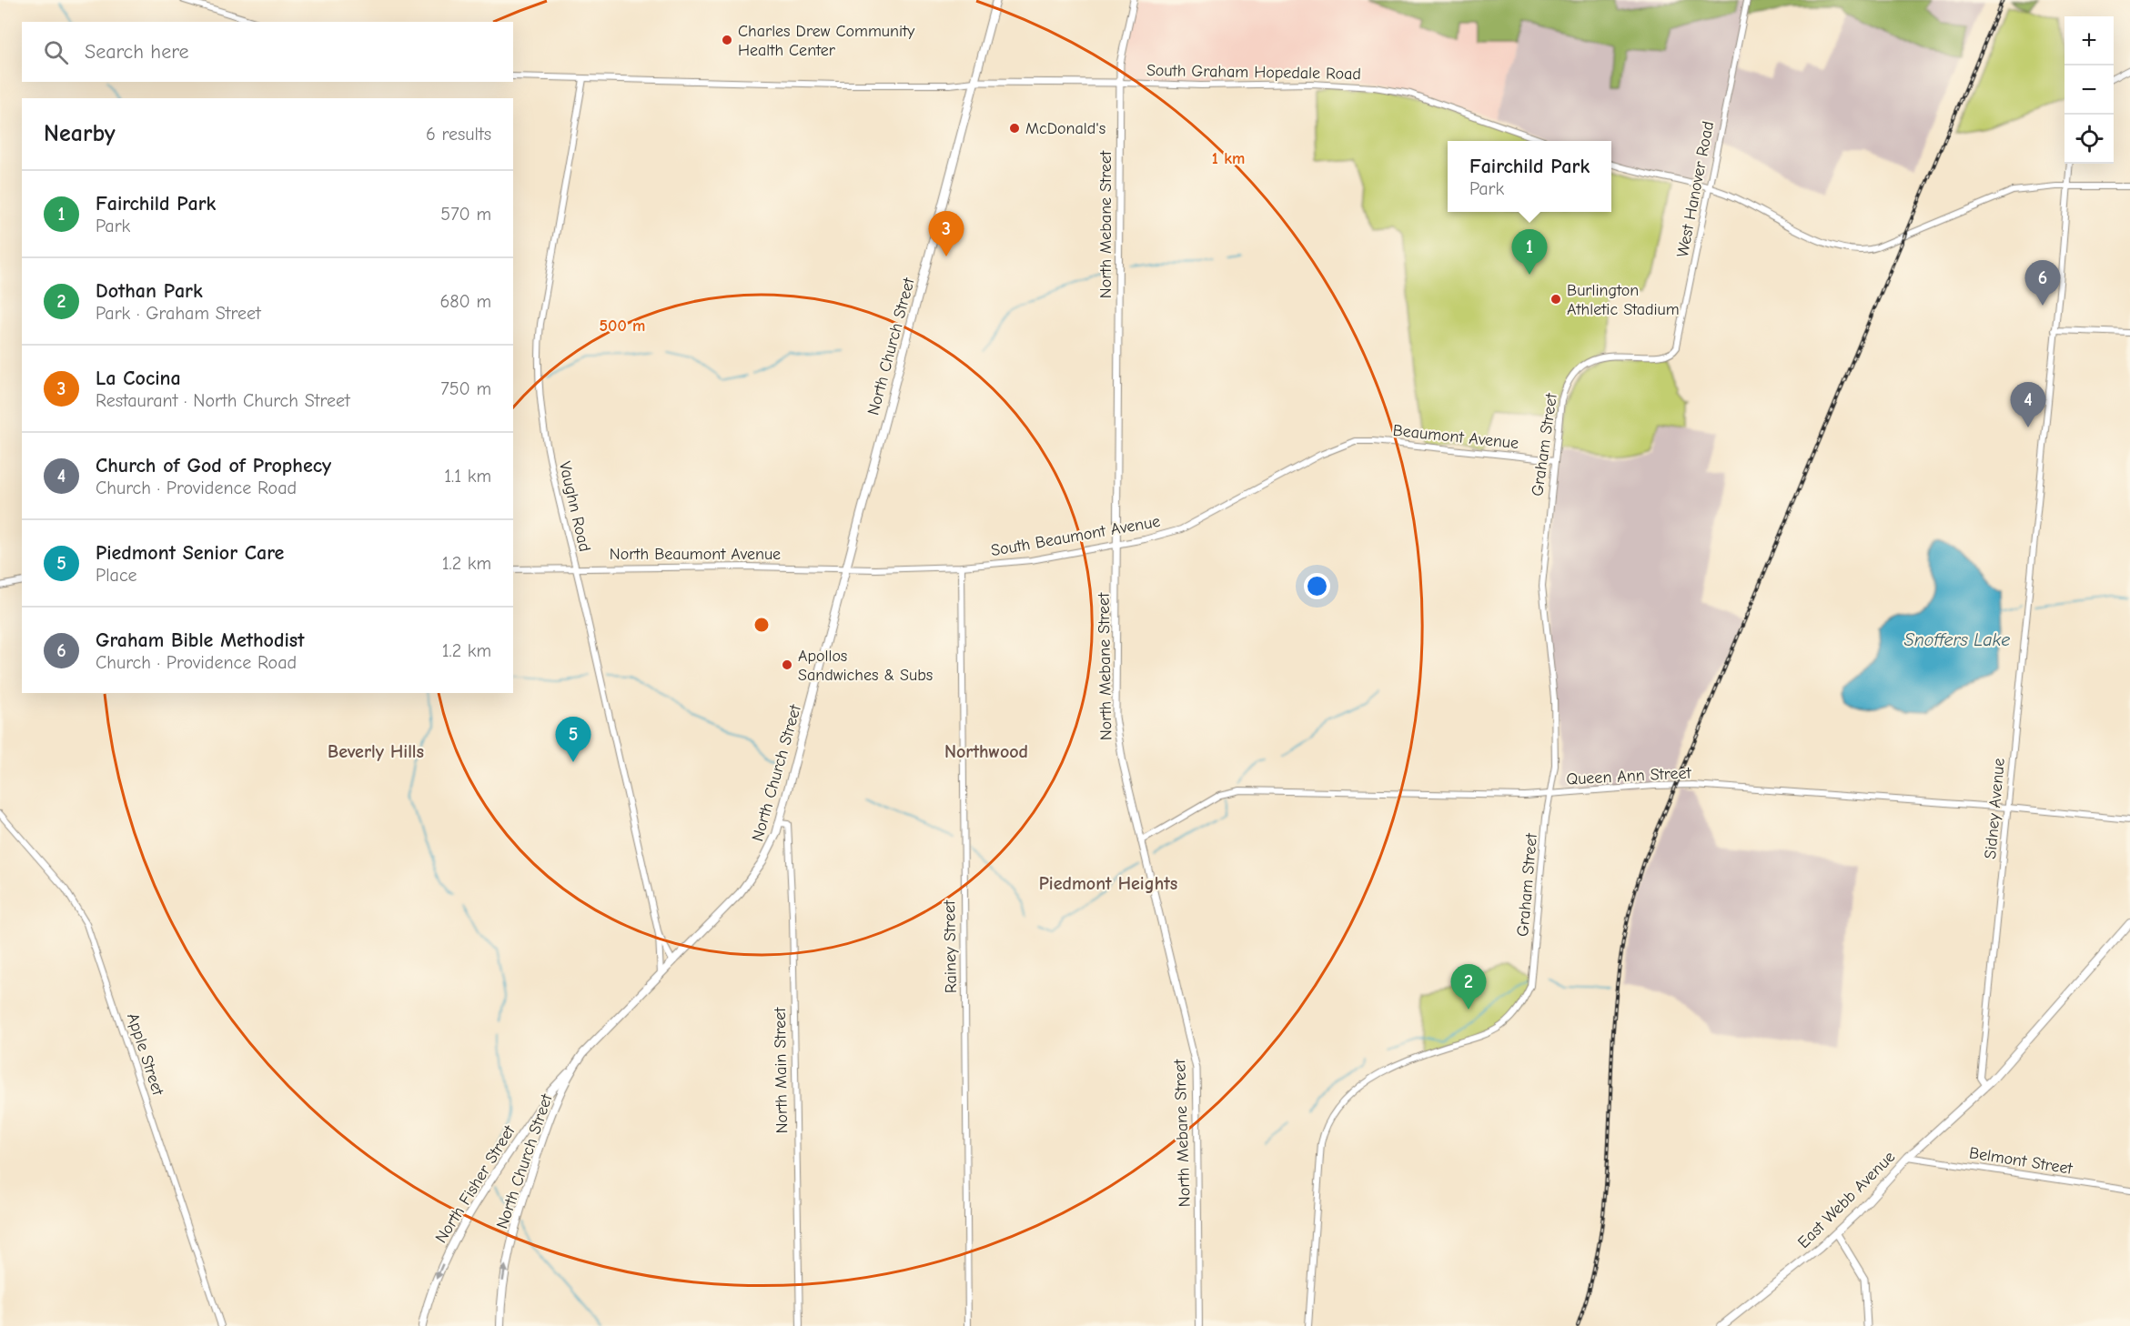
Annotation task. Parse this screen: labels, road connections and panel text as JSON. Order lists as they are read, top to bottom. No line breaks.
{"streets":{"main road":["South Graham Hopedale Road","North Mebane Street","North Church Street","North Fisher Street","East Webb Avenue"],"street":["West Hanover Road","Beaumont Avenue","Graham Street","Vaughn Road","South Beaumont Avenue","North Beaumont Avenue","Queen Ann Street","Sidney Avenue","Rainey Street","Apple Street","North Main Street","Belmont Street"]},"crossings":[["South Graham Hopedale Road","North Mebane Street"],["South Graham Hopedale Road","North Church Street"],["West Hanover Road","Graham Street"],["North Mebane Street","South Beaumont Avenue"],["North Mebane Street","Queen Ann Street"],["North Church Street","Vaughn Road"],["North Church Street","South Beaumont Avenue"],["North Church Street","North Beaumont Avenue"],["North Church Street","North Main Street"],["North Church Street","North Fisher Street"],["Beaumont Avenue","Graham Street"],["Beaumont Avenue","South Beaumont Avenue"],["Graham Street","Queen Ann Street"],["Vaughn Road","North Beaumont Avenue"],["South Beaumont Avenue","North Beaumont Avenue"],["South Beaumont Avenue","Rainey Street"],["Queen Ann Street","Sidney Avenue"],["Sidney Avenue","East Webb Avenue"],["Belmont Street","East Webb Avenue"]],"one_way":["North Fisher Street"],"districts":["Beverly Hills","Northwood","Piedmont Heights"],"water":["Snoffers Lake"],"places":["Charles Drew Community Health Center","McDonald's","Burlington Athletic Stadium","Apollos Sandwiches & Subs"],"page":{"map_buttons":["+","−"],"search":"Search here","heading":["Nearby","6 results"],"popup":["Fairchild Park","Park"],"list":[{"mark":"1","name":"Fairchild Park","note":"Park","value":"570 m"},{"mark":"2","name":"Dothan Park","note":"Park · Graham Street","value":"680 m"},{"mark":"3","name":"La Cocina","note":"Restaurant · North Church Street","value":"750 m"},{"mark":"4","name":"Church of God of Prophecy","note":"Church · Providence Road","value":"1.1 km"},{"mark":"5","name":"Piedmont Senior Care","note":"Place","value":"1.2 km"},{"mark":"6","name":"Graham Bible Methodist","note":"Church · Providence Road","value":"1.2 km"}],"pins":["3","1","6","4","5","2"]},"rings":["1 km","500 m"]}
